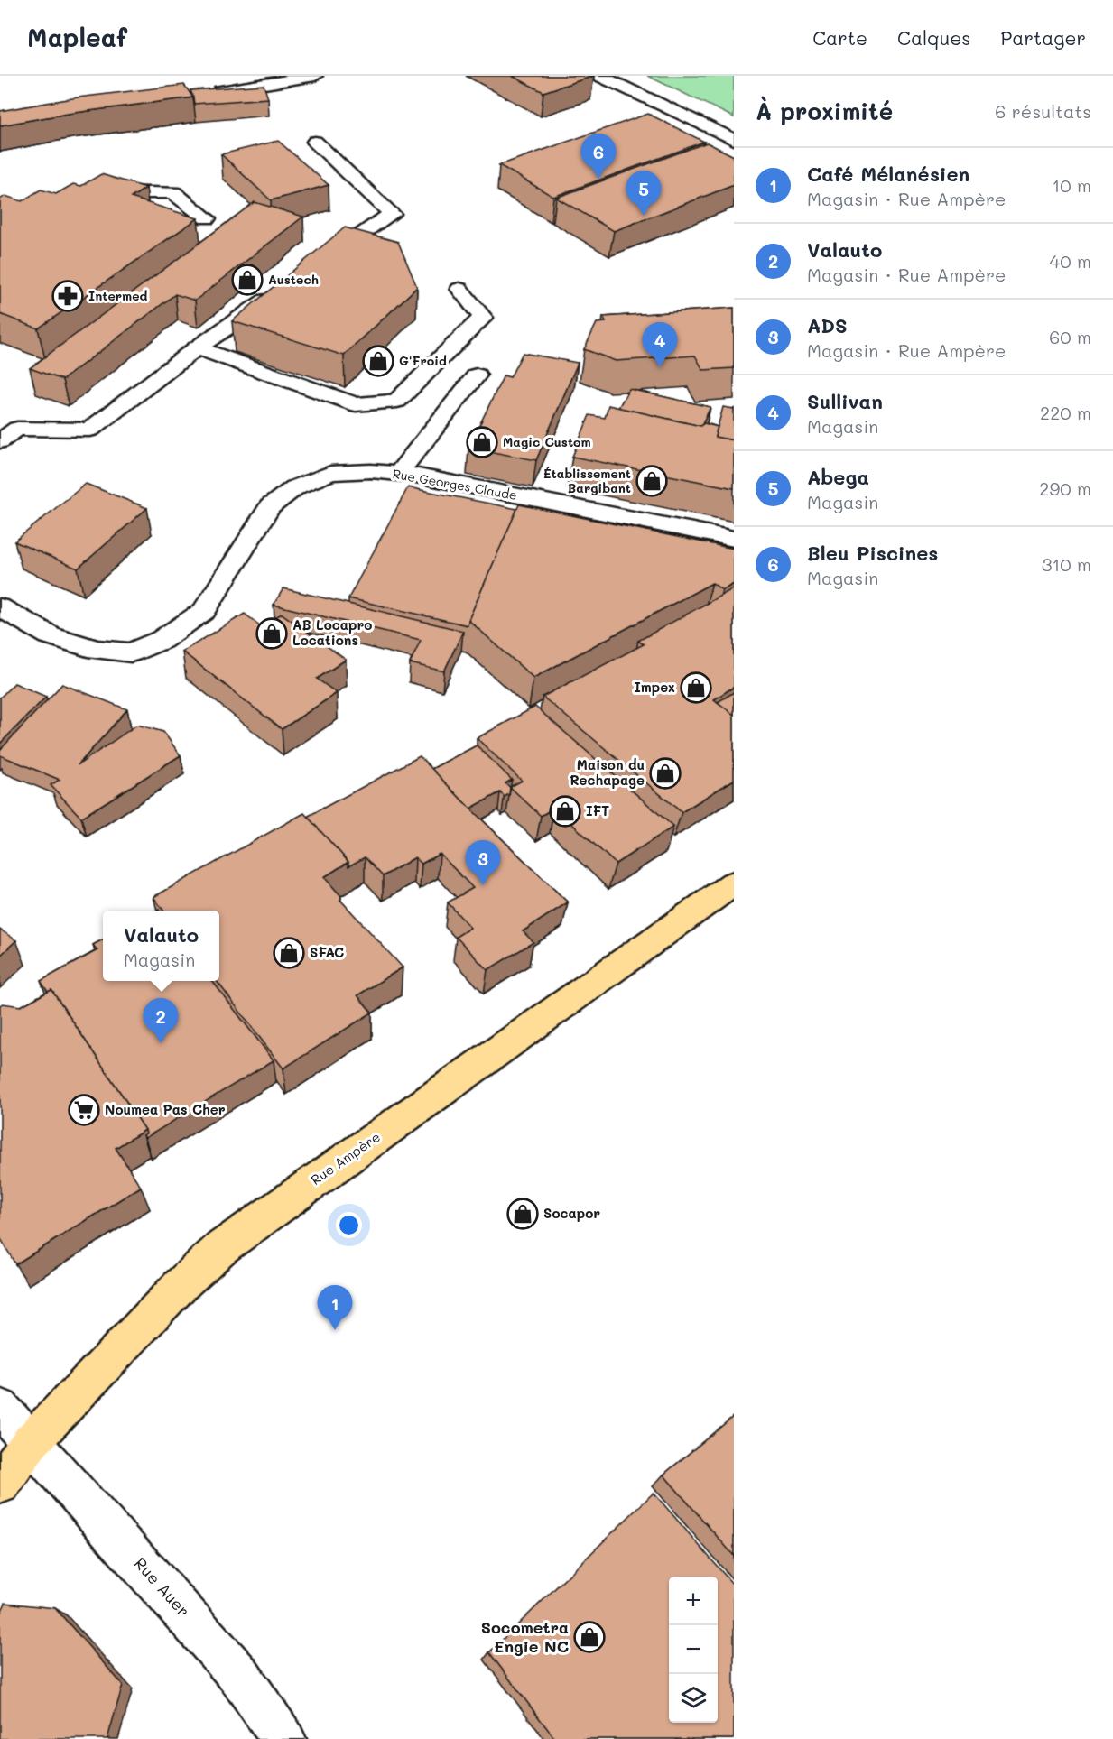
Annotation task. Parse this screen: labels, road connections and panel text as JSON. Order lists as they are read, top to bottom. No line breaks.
{"streets":{"main road":["Rue Ampère"],"street":["Rue Georges Claude","Rue Auer"]},"crossings":[["Rue Ampère","Rue Auer"]],"places":{"shop":["Austech","G'Froid","Magic Custom","Établissement Bargibant","AB Locapro Locations","Impex","Maison du Rechapage","IFT","SFAC","Socapor","Socometra Engie NC"],"pharmacy":["Intermed"],"supermarket":["Noumea Pas Cher"]},"page":{"header":"Mapleaf","nav":["Carte","Calques","Partager"],"heading":["À proximité","6 résultats"],"pins":["6","5","4","3","2","1"],"list":[{"mark":"1","name":"Café Mélanésien","note":"Magasin · Rue Ampère","value":"10 m"},{"mark":"2","name":"Valauto","note":"Magasin · Rue Ampère","value":"40 m"},{"mark":"3","name":"ADS","note":"Magasin · Rue Ampère","value":"60 m"},{"mark":"4","name":"Sullivan","note":"Magasin","value":"220 m"},{"mark":"5","name":"Abega","note":"Magasin","value":"290 m"},{"mark":"6","name":"Bleu Piscines","note":"Magasin","value":"310 m"}],"popup":["Valauto","Magasin"],"map_buttons":["+","−"]}}
